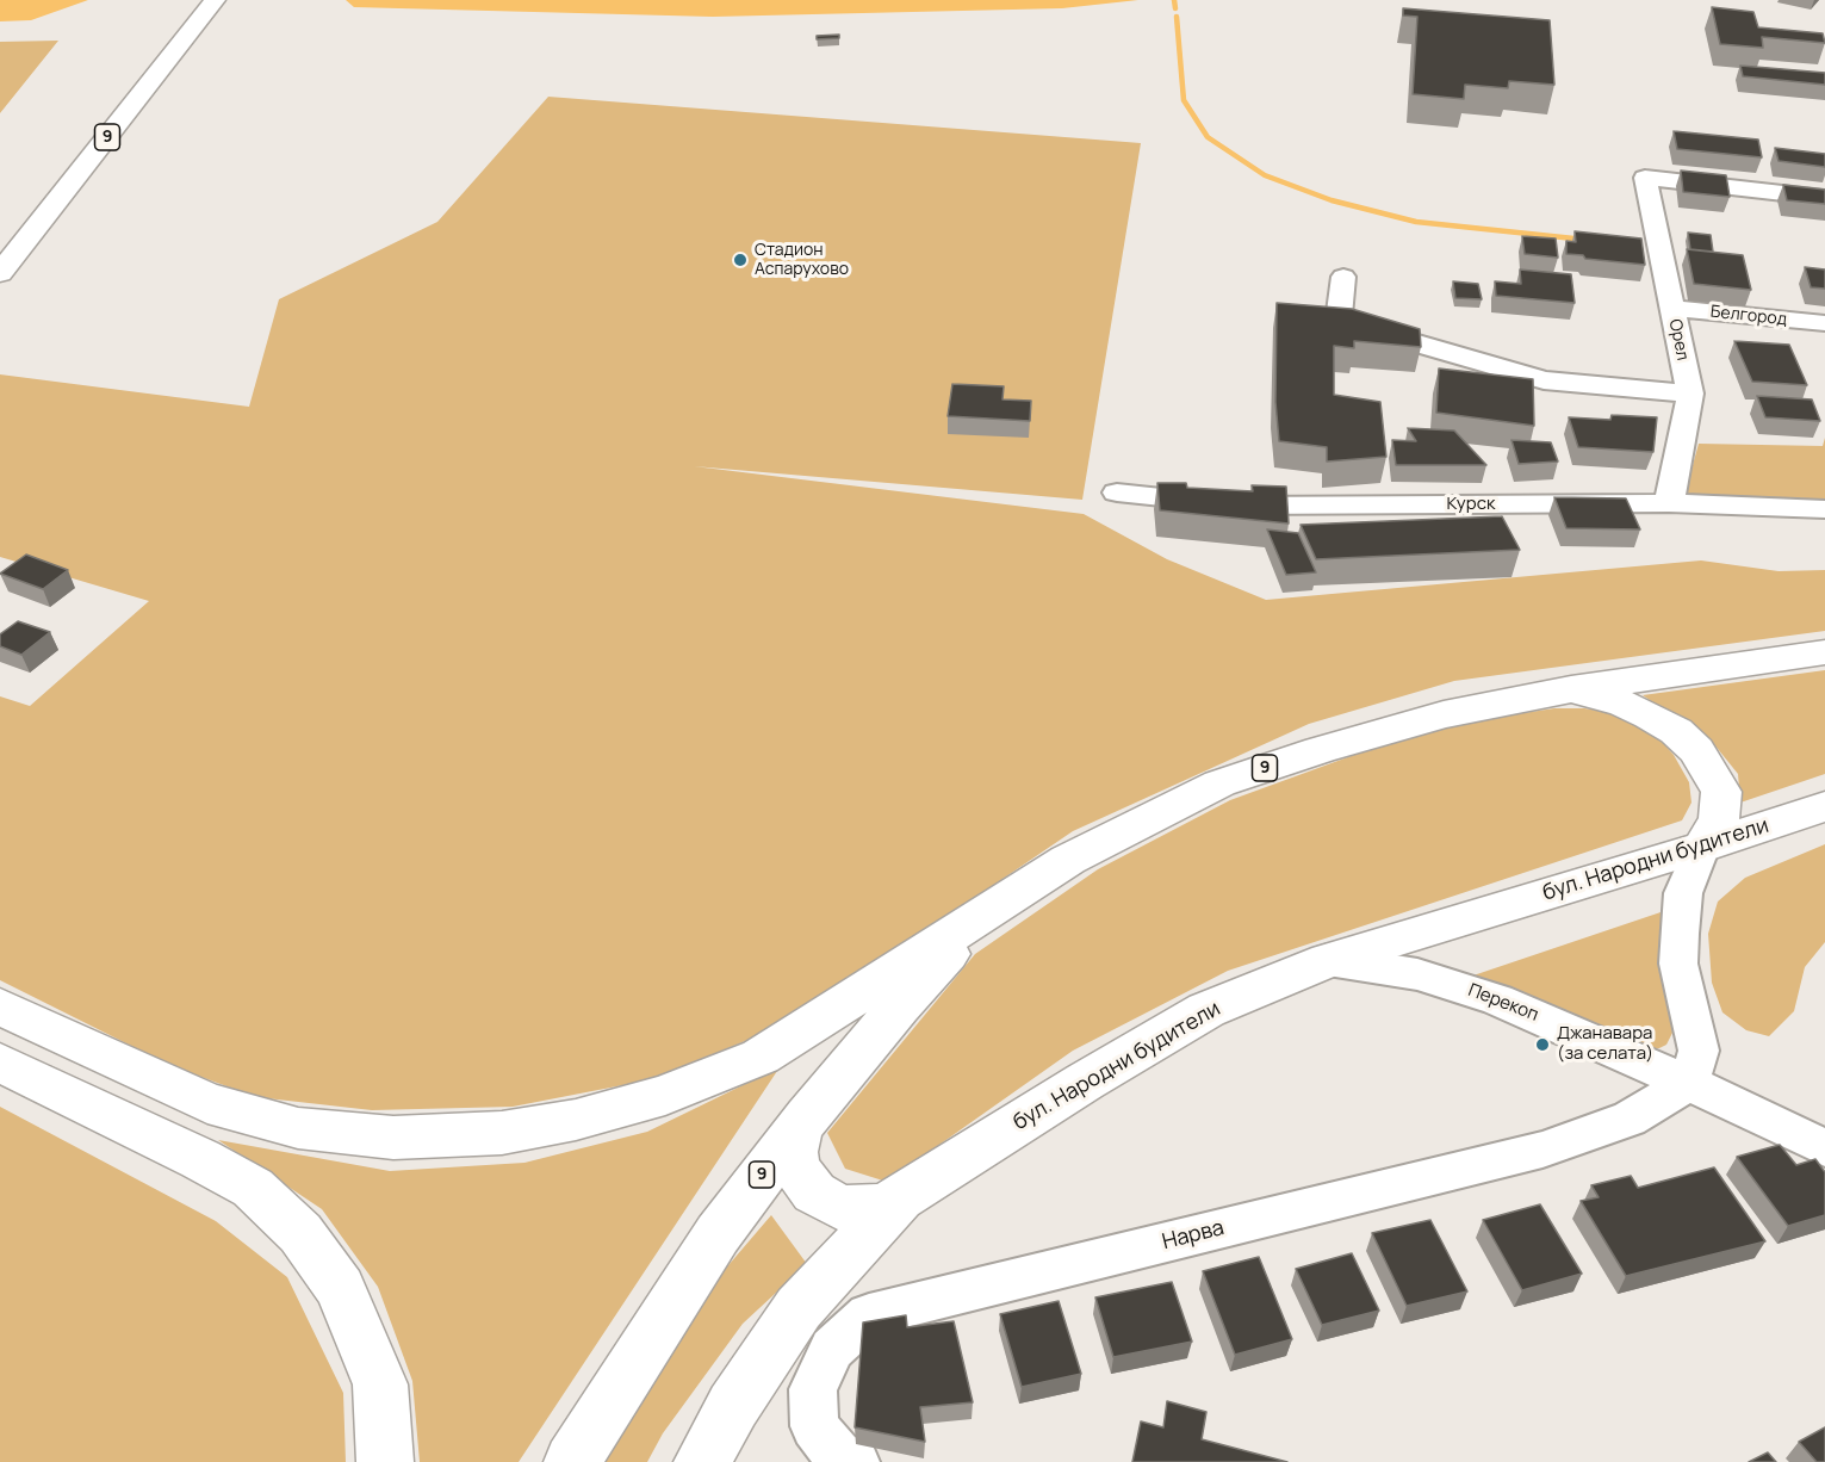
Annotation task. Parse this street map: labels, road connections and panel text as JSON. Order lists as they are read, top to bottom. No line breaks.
{"streets":{"main road":["9","бул. Народни будители"],"street":["Белгород","Орел","Курск","Перекоп","Нарва"]},"crossings":[["Белгород","Орел"],["Орел","Курск"],["бул. Народни будители","Перекоп"],["Перекоп","Нарва"]],"places":["Стадион Аспарухово","Джанавара (за селата)"]}
